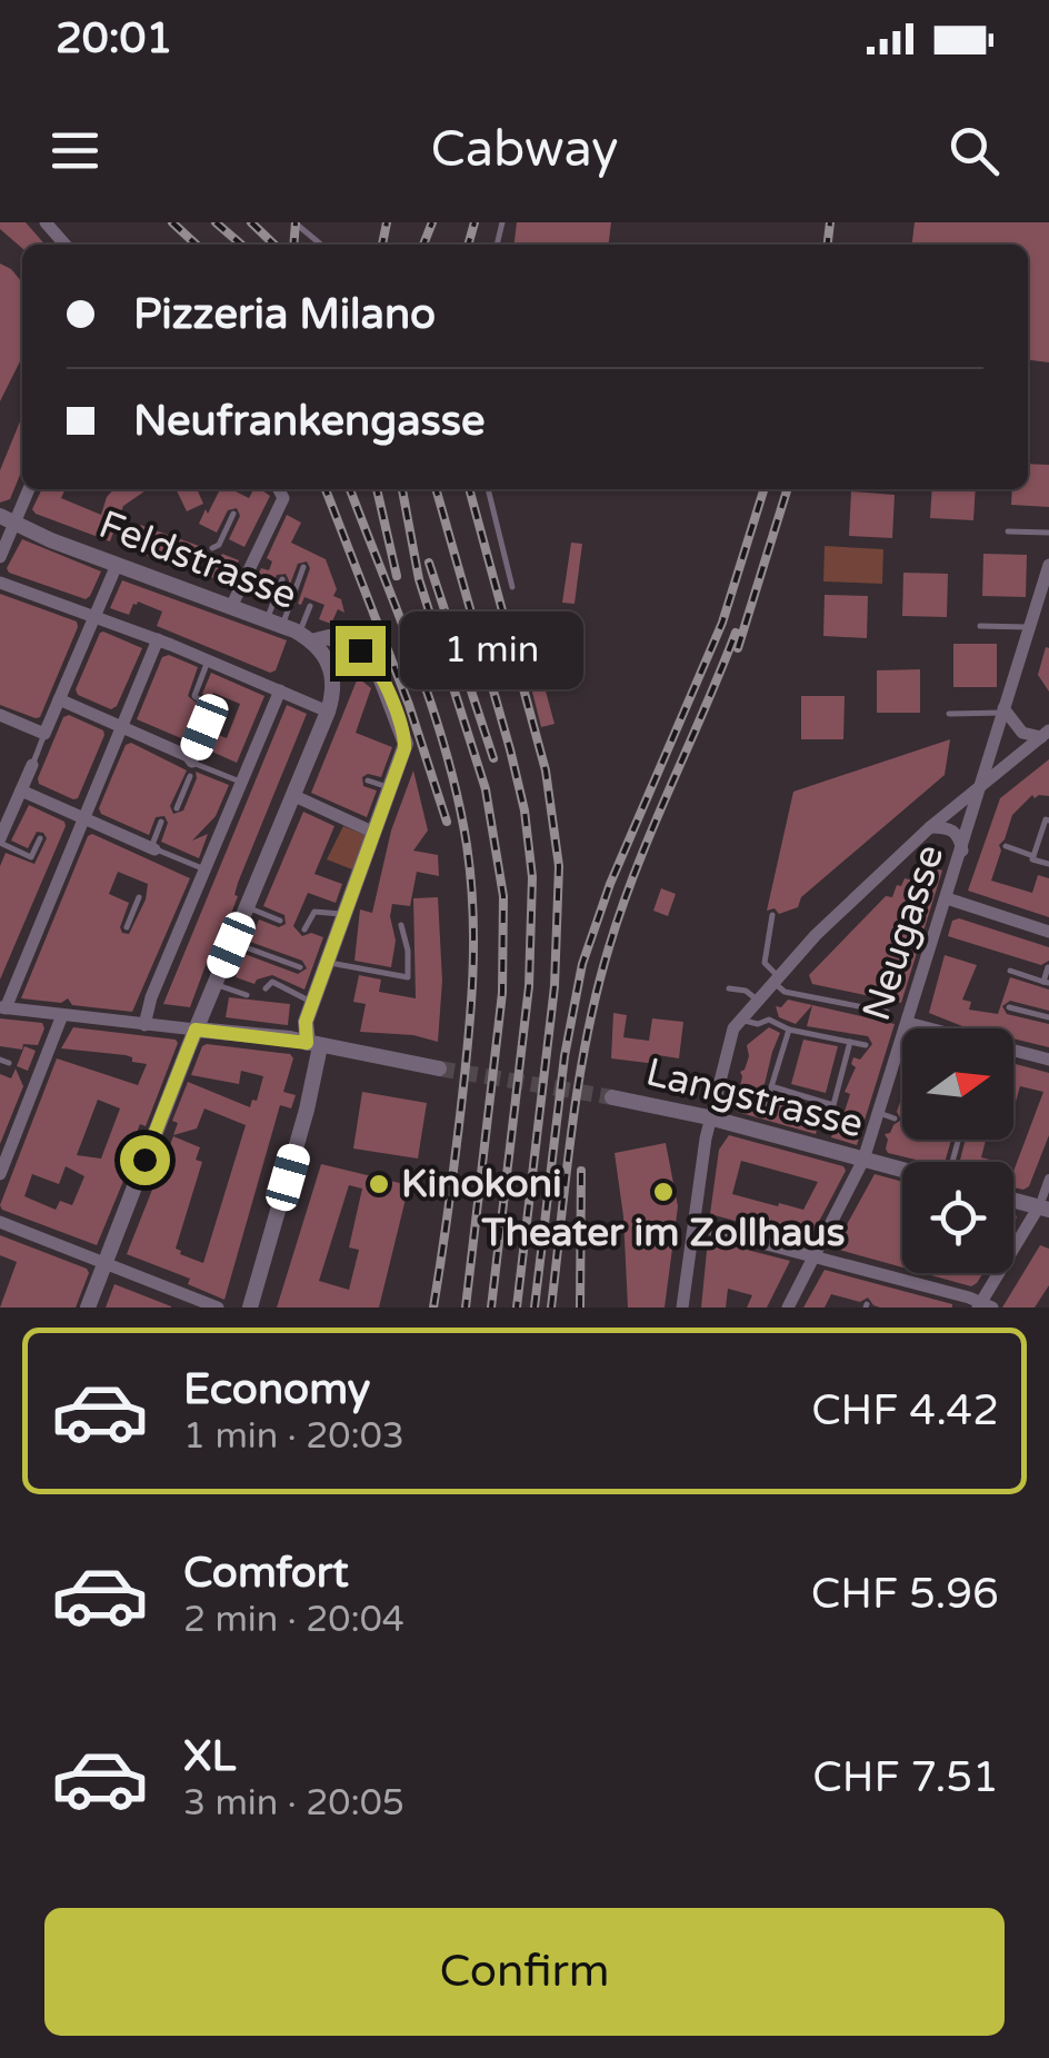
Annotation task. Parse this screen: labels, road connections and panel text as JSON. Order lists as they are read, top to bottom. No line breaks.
{"streets":{"street":["Feldstrasse","Neugasse","Langstrasse"]},"crossings":[["Neugasse","Langstrasse"]],"places":["Kinokoni","Theater im Zollhaus"],"north":"right","page":{"status":"20:01","header":"Cabway","banner":["Pizzeria Milano","Neufrankengasse"],"bubble":"1 min","list":[{"name":"Economy","note":"1 min · 20:03","value":"CHF 4.42"},{"name":"Comfort","note":"2 min · 20:04","value":"CHF 5.96"},{"name":"XL","note":"3 min · 20:05","value":"CHF 7.51"}],"buttons":"Confirm"}}
